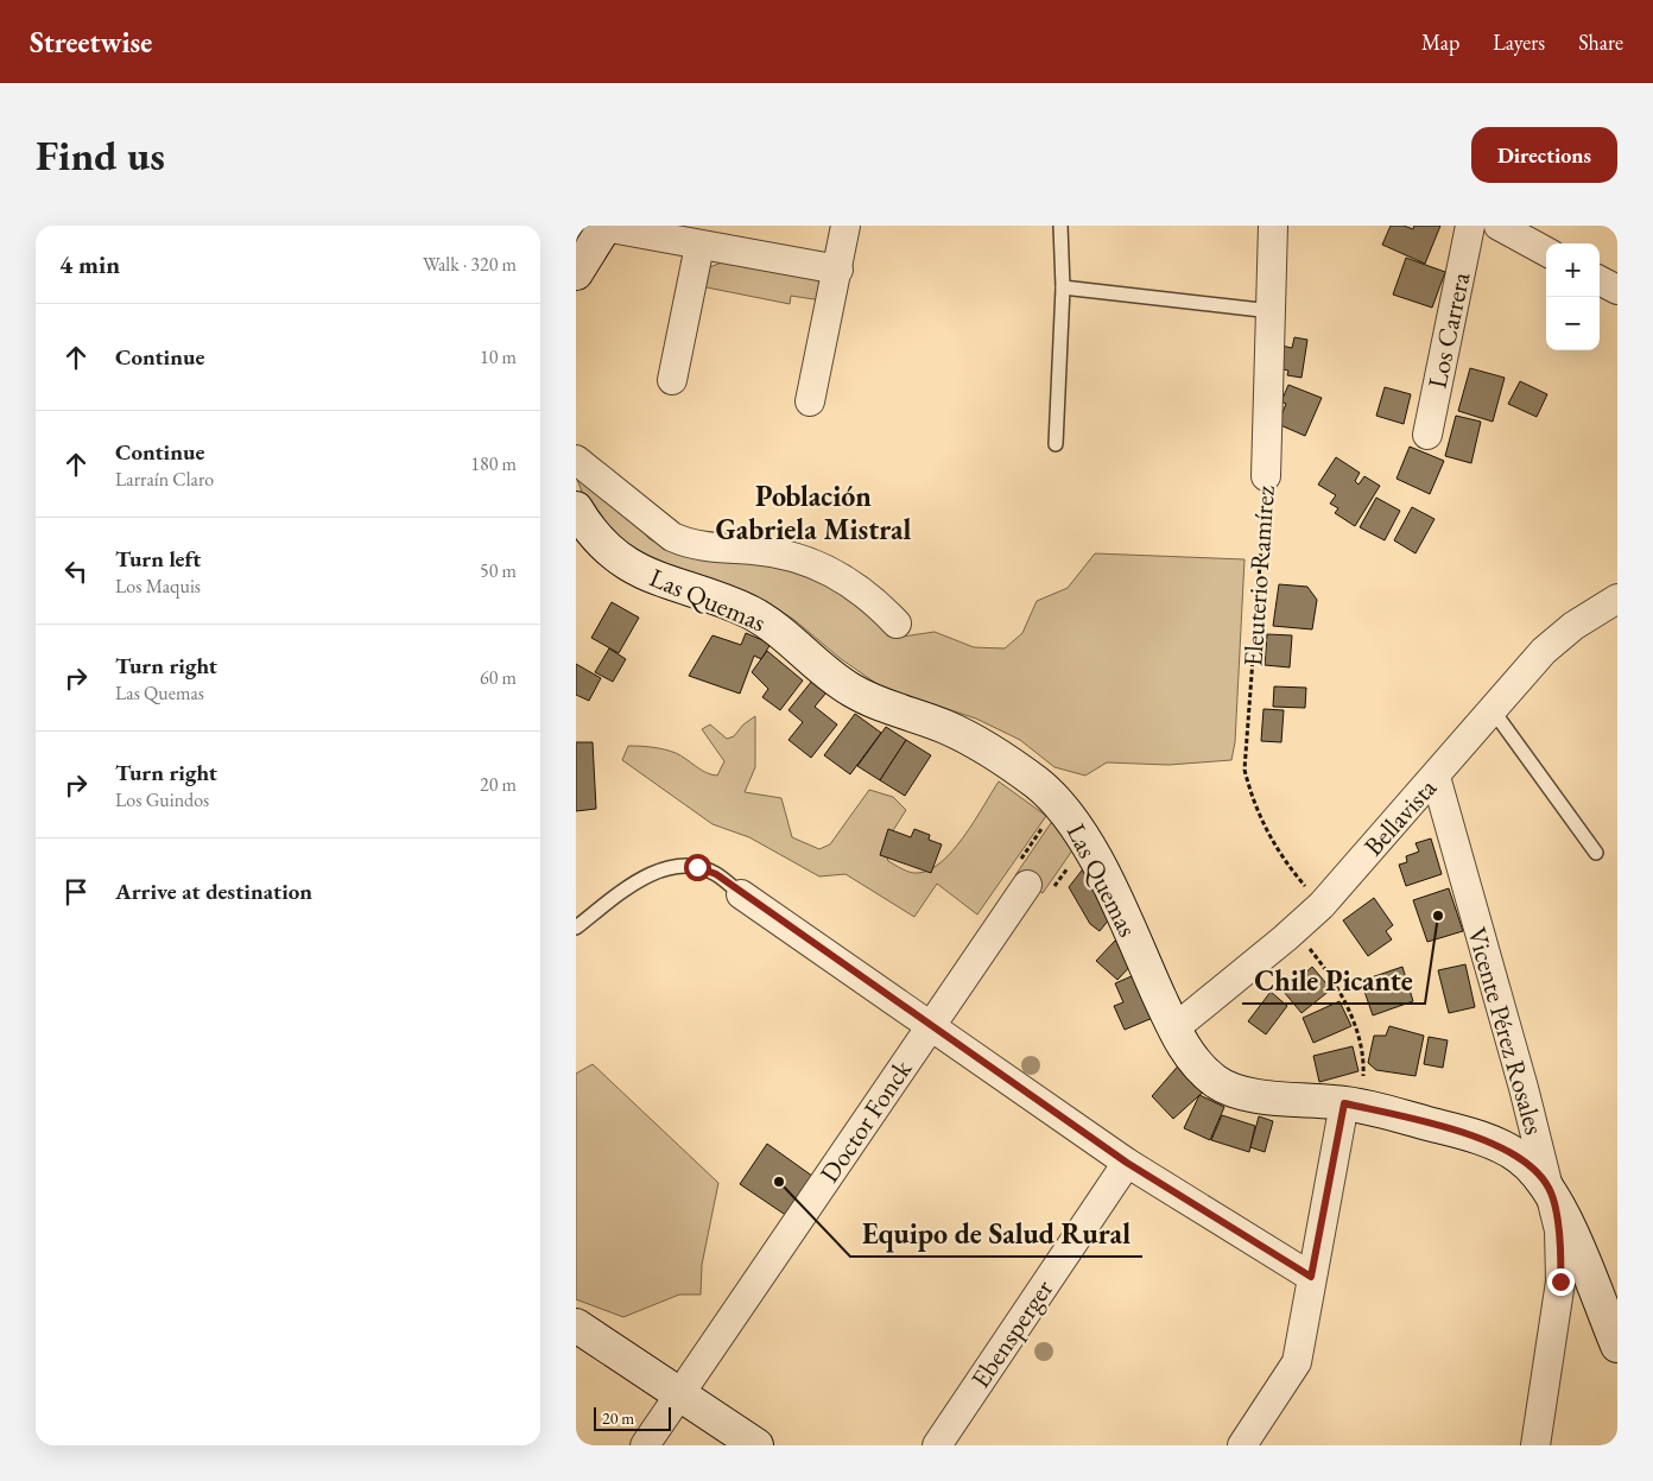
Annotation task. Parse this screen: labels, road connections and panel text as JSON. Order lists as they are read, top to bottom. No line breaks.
{"streets":{"main road":["Las Quemas","Vicente Pérez Rosales"],"street":["Los Carrera","Eleuterio Ramírez","Bellavista","Doctor Fonck","Ebensperger"]},"crossings":[["Eleuterio Ramírez","Bellavista"],["Las Quemas","Bellavista"],["Las Quemas","Vicente Pérez Rosales"],["Bellavista","Vicente Pérez Rosales"]],"districts":["Población Gabriela Mistral"],"places":["Chile Picante","Equipo de Salud Rural"],"scale_bar":"20 m","page":{"header":"Streetwise","nav":["Map","Layers","Share"],"buttons":"Directions","title":"Find us","heading":["4 min","Walk · 320 m"],"map_buttons":["+","−"],"list":[["Continue","10 m"],["Continue","Larraín Claro","180 m"],["Turn left","Los Maquis","50 m"],["Turn right","Las Quemas","60 m"],["Turn right","Los Guindos","20 m"],"Arrive at destination"],"scale":"20 m"}}
